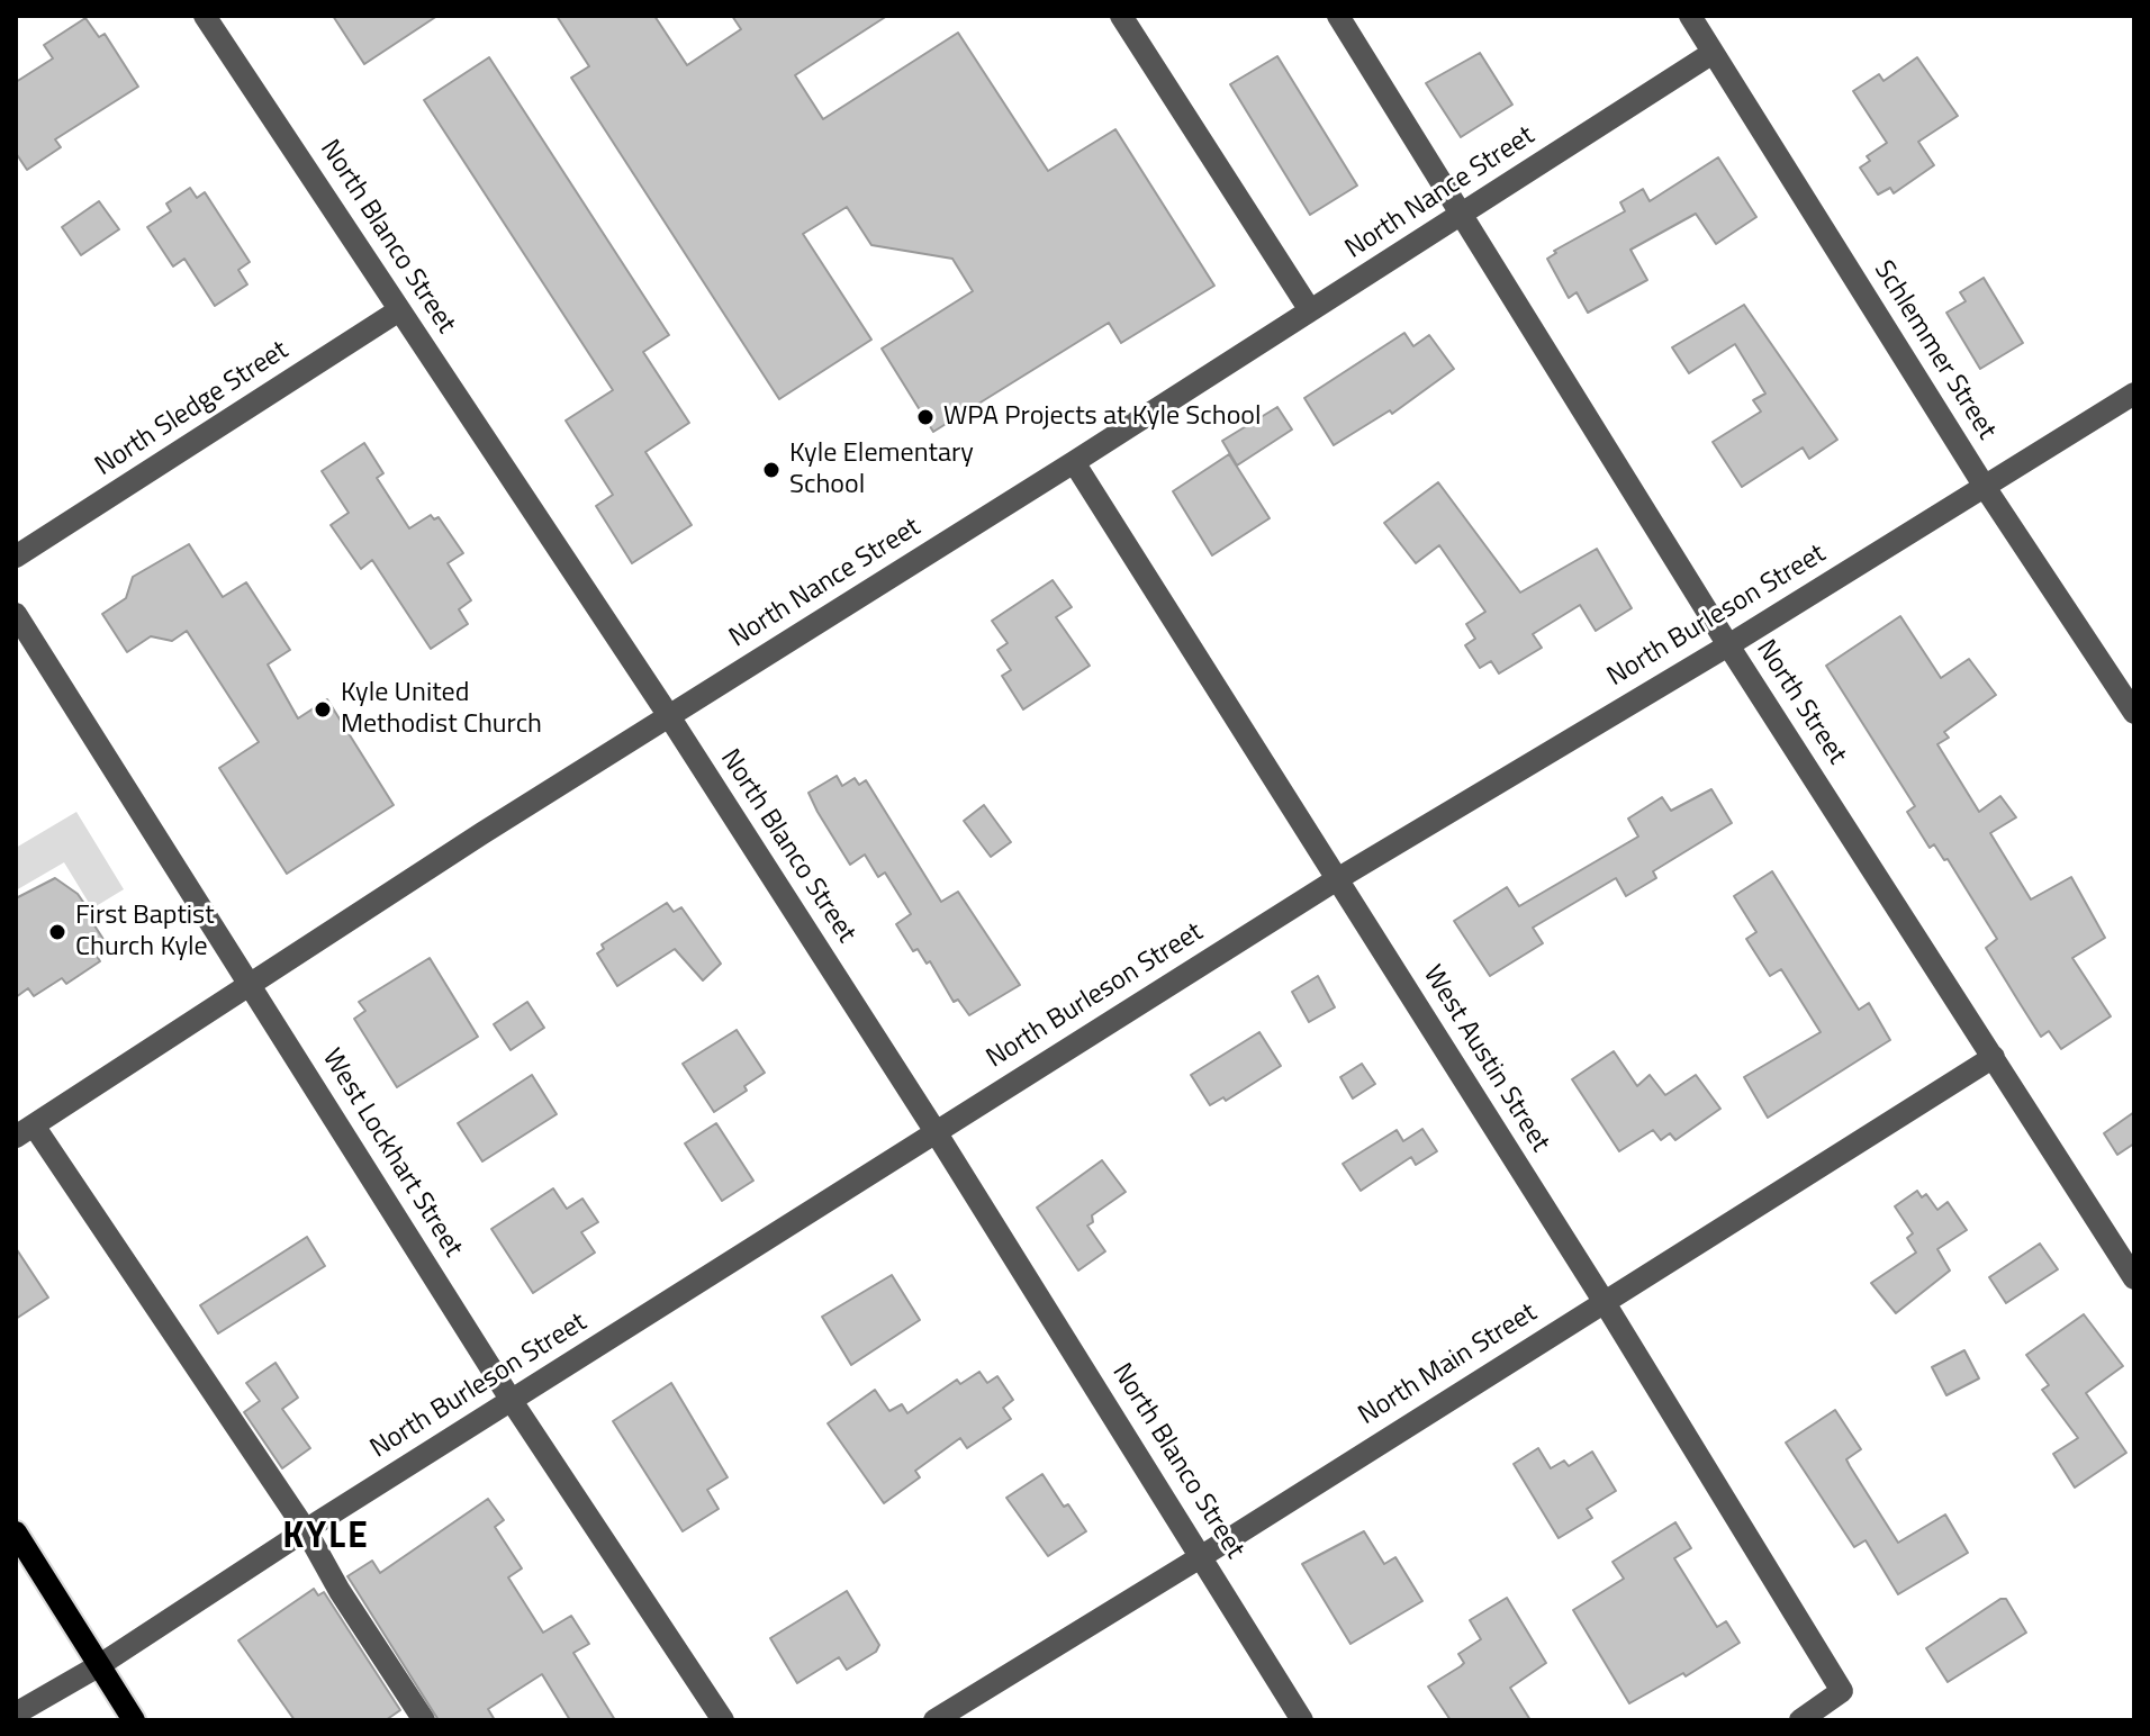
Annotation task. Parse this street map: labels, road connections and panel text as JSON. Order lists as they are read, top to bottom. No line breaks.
{"streets":{"street":["North Nance Street","North Blanco Street","Schlemmer Street","North Sledge Street","North Burleson Street","North Street","West Austin Street","West Lockhart Street","North Main Street"]},"crossings":[["North Nance Street","North Blanco Street"],["North Nance Street","Schlemmer Street"],["North Nance Street","North Street"],["North Nance Street","West Austin Street"],["North Nance Street","West Lockhart Street"],["North Blanco Street","North Sledge Street"],["North Blanco Street","North Burleson Street"],["North Blanco Street","North Main Street"],["Schlemmer Street","North Burleson Street"],["North Burleson Street","North Street"],["North Burleson Street","West Austin Street"],["North Burleson Street","West Lockhart Street"],["North Street","North Main Street"],["West Austin Street","North Main Street"]],"districts":["KYLE"],"places":["WPA Projects at Kyle School","Kyle Elementary School","Kyle United Methodist Church","First Baptist Church Kyle"]}
